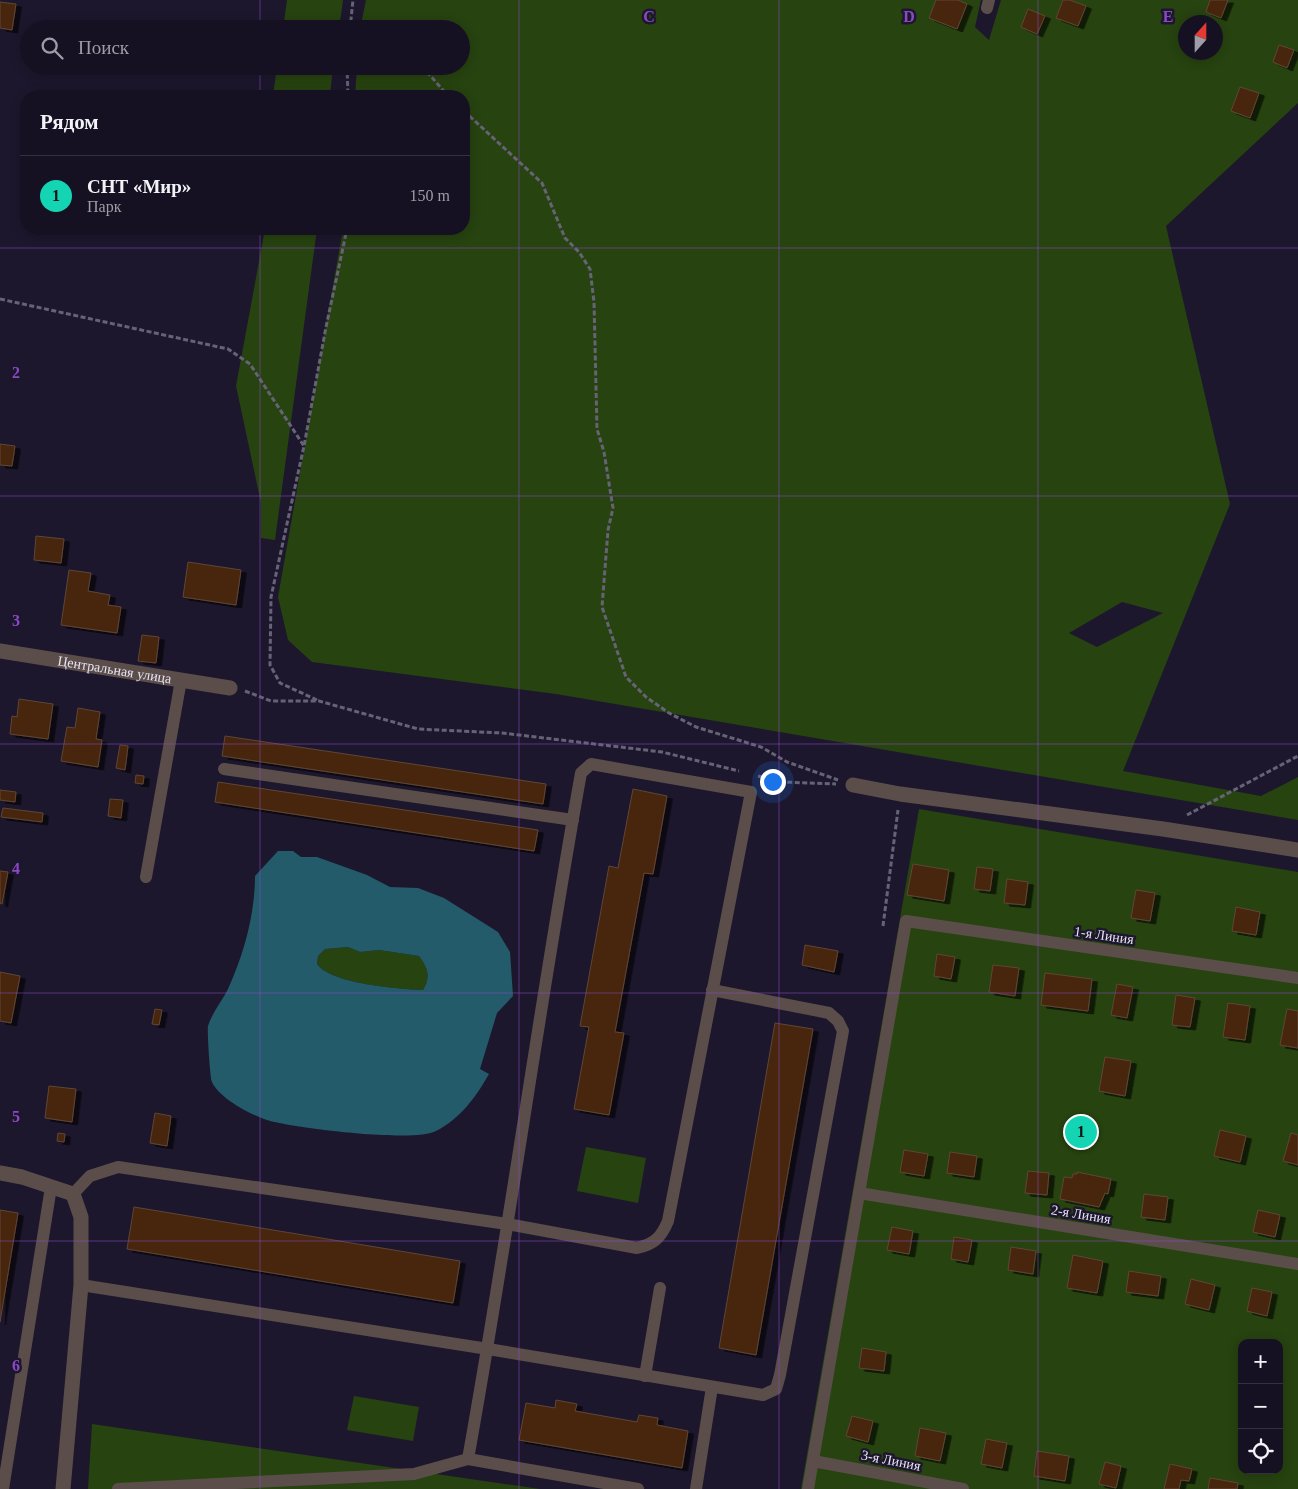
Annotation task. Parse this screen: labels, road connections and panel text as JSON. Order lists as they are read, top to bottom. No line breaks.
{"streets":{"street":["Центральная улица"],"lane":["1-я Линия","2-я Линия","3-я Линия"]},"crossings":[["1-я Линия","2-я Линия"]],"north":"top","page":{"search":"Поиск","heading":"Рядом","list":[{"mark":"1","name":"СНТ «Мир»","note":"Парк","value":"150 m"}],"pins":"1","map_buttons":["+","−"]},"grid":{"columns":["C","D","E"],"rows":["2","3","4","5","6"]}}
